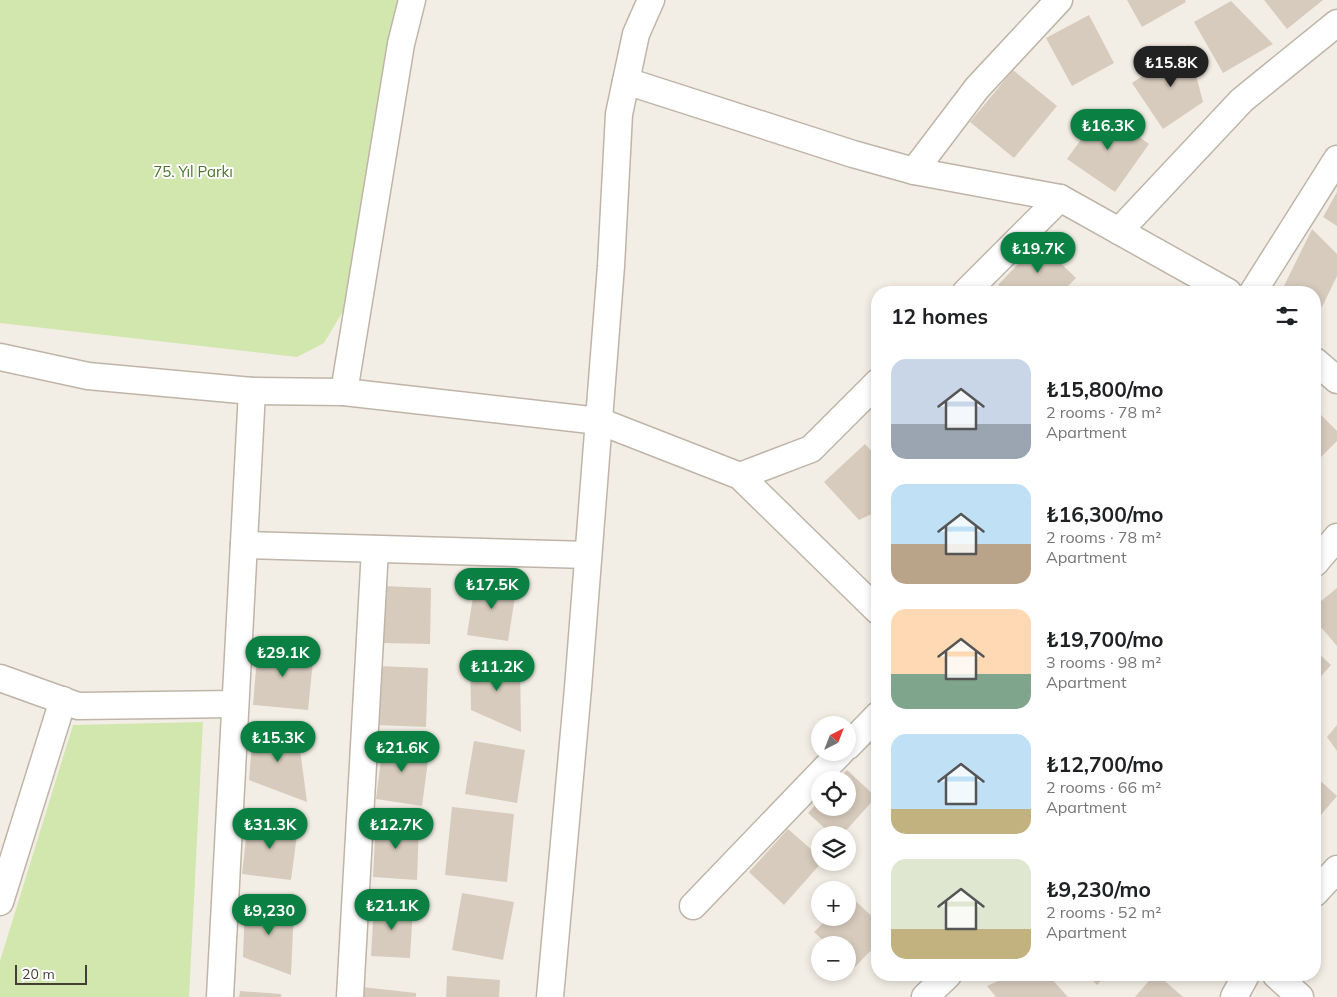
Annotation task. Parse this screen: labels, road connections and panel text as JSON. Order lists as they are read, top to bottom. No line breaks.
{"parks":["75. Yıl Parkı"],"scale_bar":"20 m","north":"top right","page":{"price":["₺15.8K","₺16.3K","₺19.7K","₺17.5K","₺29.1K","₺11.2K","₺15.3K","₺21.6K","₺31.3K","₺12.7K","₺21.1K","₺9,230"],"heading":"12 homes","list":[{"name":"₺15,800/mo","note":"2 rooms · 78 m² · Apartment"},{"name":"₺16,300/mo","note":"2 rooms · 78 m² · Apartment"},{"name":"₺19,700/mo","note":"3 rooms · 98 m² · Apartment"},{"name":"₺12,700/mo","note":"2 rooms · 66 m² · Apartment"},{"name":"₺9,230/mo","note":"2 rooms · 52 m² · Apartment"}],"map_buttons":["+","−"],"scale":"20 m"}}
